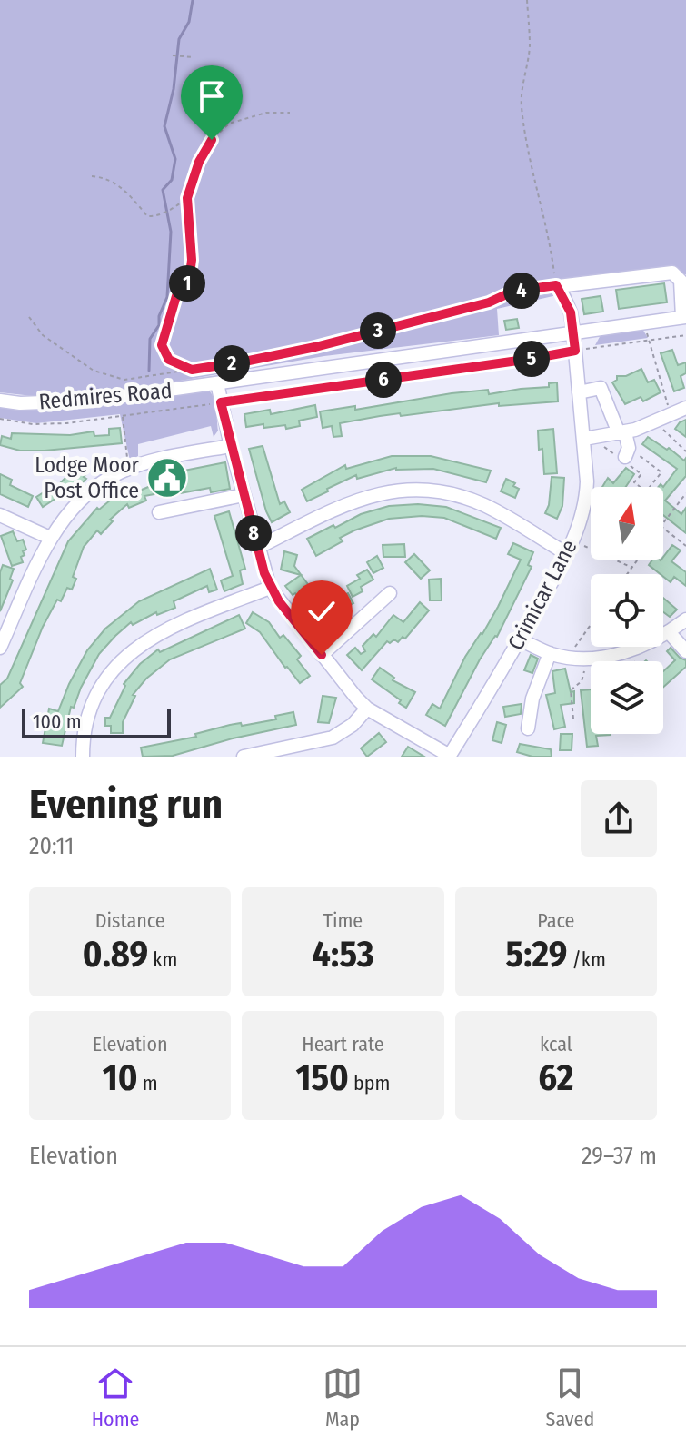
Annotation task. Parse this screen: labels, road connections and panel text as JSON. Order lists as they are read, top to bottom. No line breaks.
{"streets":{"street":["Redmires Road","Crimicar Lane"]},"crossings":[["Redmires Road","Crimicar Lane"]],"places":{"public building":["Lodge Moor Post Office"]},"scale_bar":"100 m","north":"top","page":{"pins":["1","4","3","5","2","6","8"],"scale":"100 m","heading":["Evening run","20:11"],"stats":[["Distance","0.89 km"],["Time","4:53"],["Pace","5:29 /km"],["Elevation","10 m"],["Heart rate","150 bpm"],["kcal","62"]],"chart":["Elevation","29–37 m"],"tabs":["Home","Map","Saved"]}}
